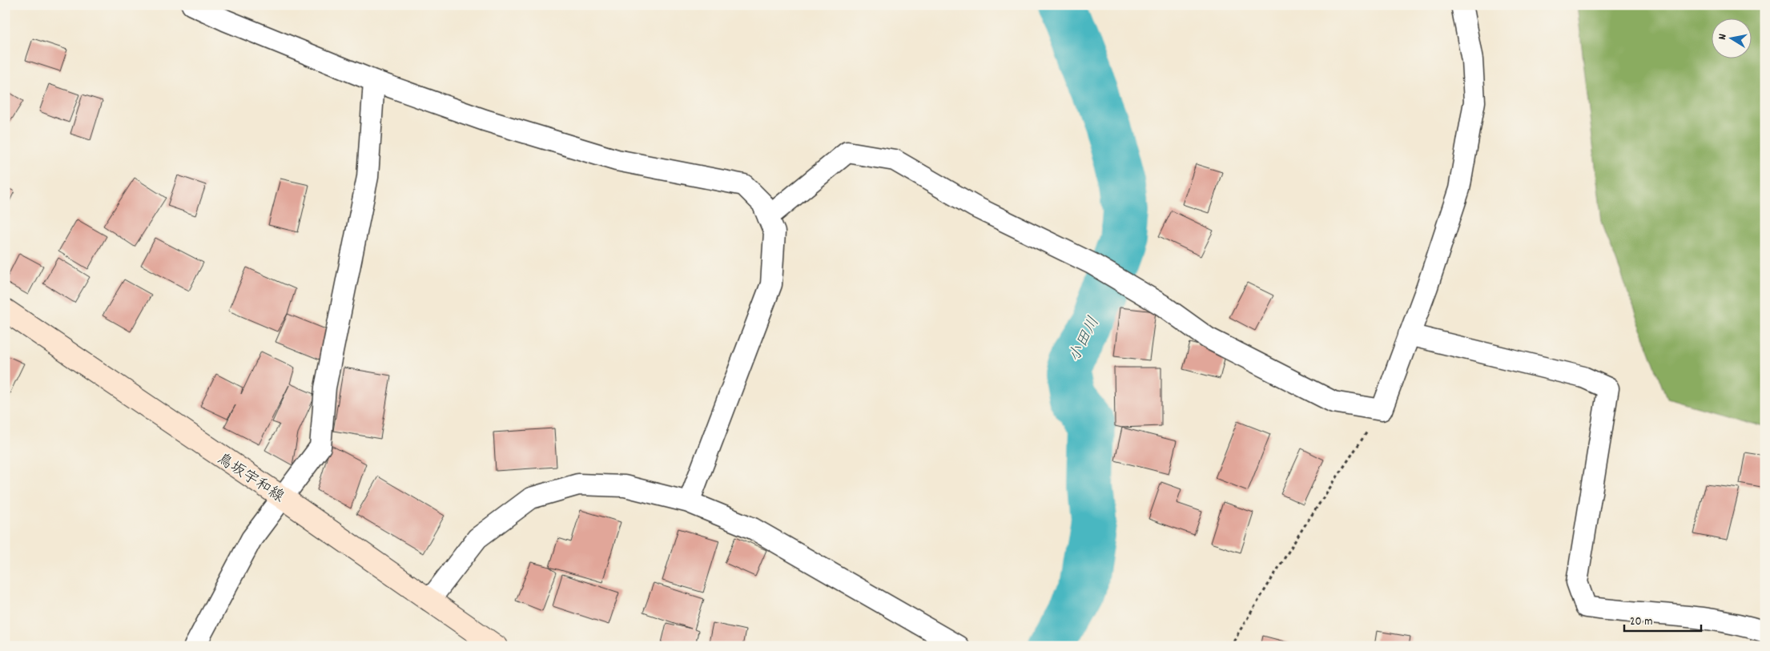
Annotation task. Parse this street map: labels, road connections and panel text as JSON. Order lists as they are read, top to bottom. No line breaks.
{"streets":{"main road":["鳥坂宇和線"]},"water":["小田川"],"scale_bar":"20 m","north":"left"}
